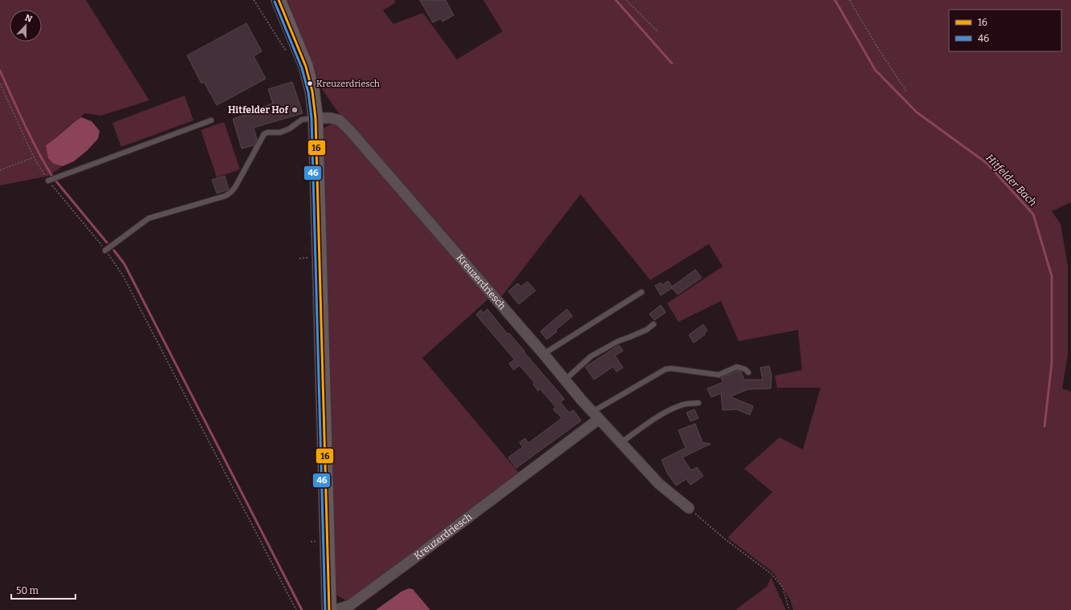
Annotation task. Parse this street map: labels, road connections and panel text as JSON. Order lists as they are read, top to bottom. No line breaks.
{"streets":{"street":["Kreuzerdriesch"]},"water":["Hitfelder Bach"],"places":["Kreuzerdriesch","Hitfelder Hof"],"lines":["transit line 16","transit line 46"],"legend":["16","46"],"scale_bar":"50 m","north":"top"}
